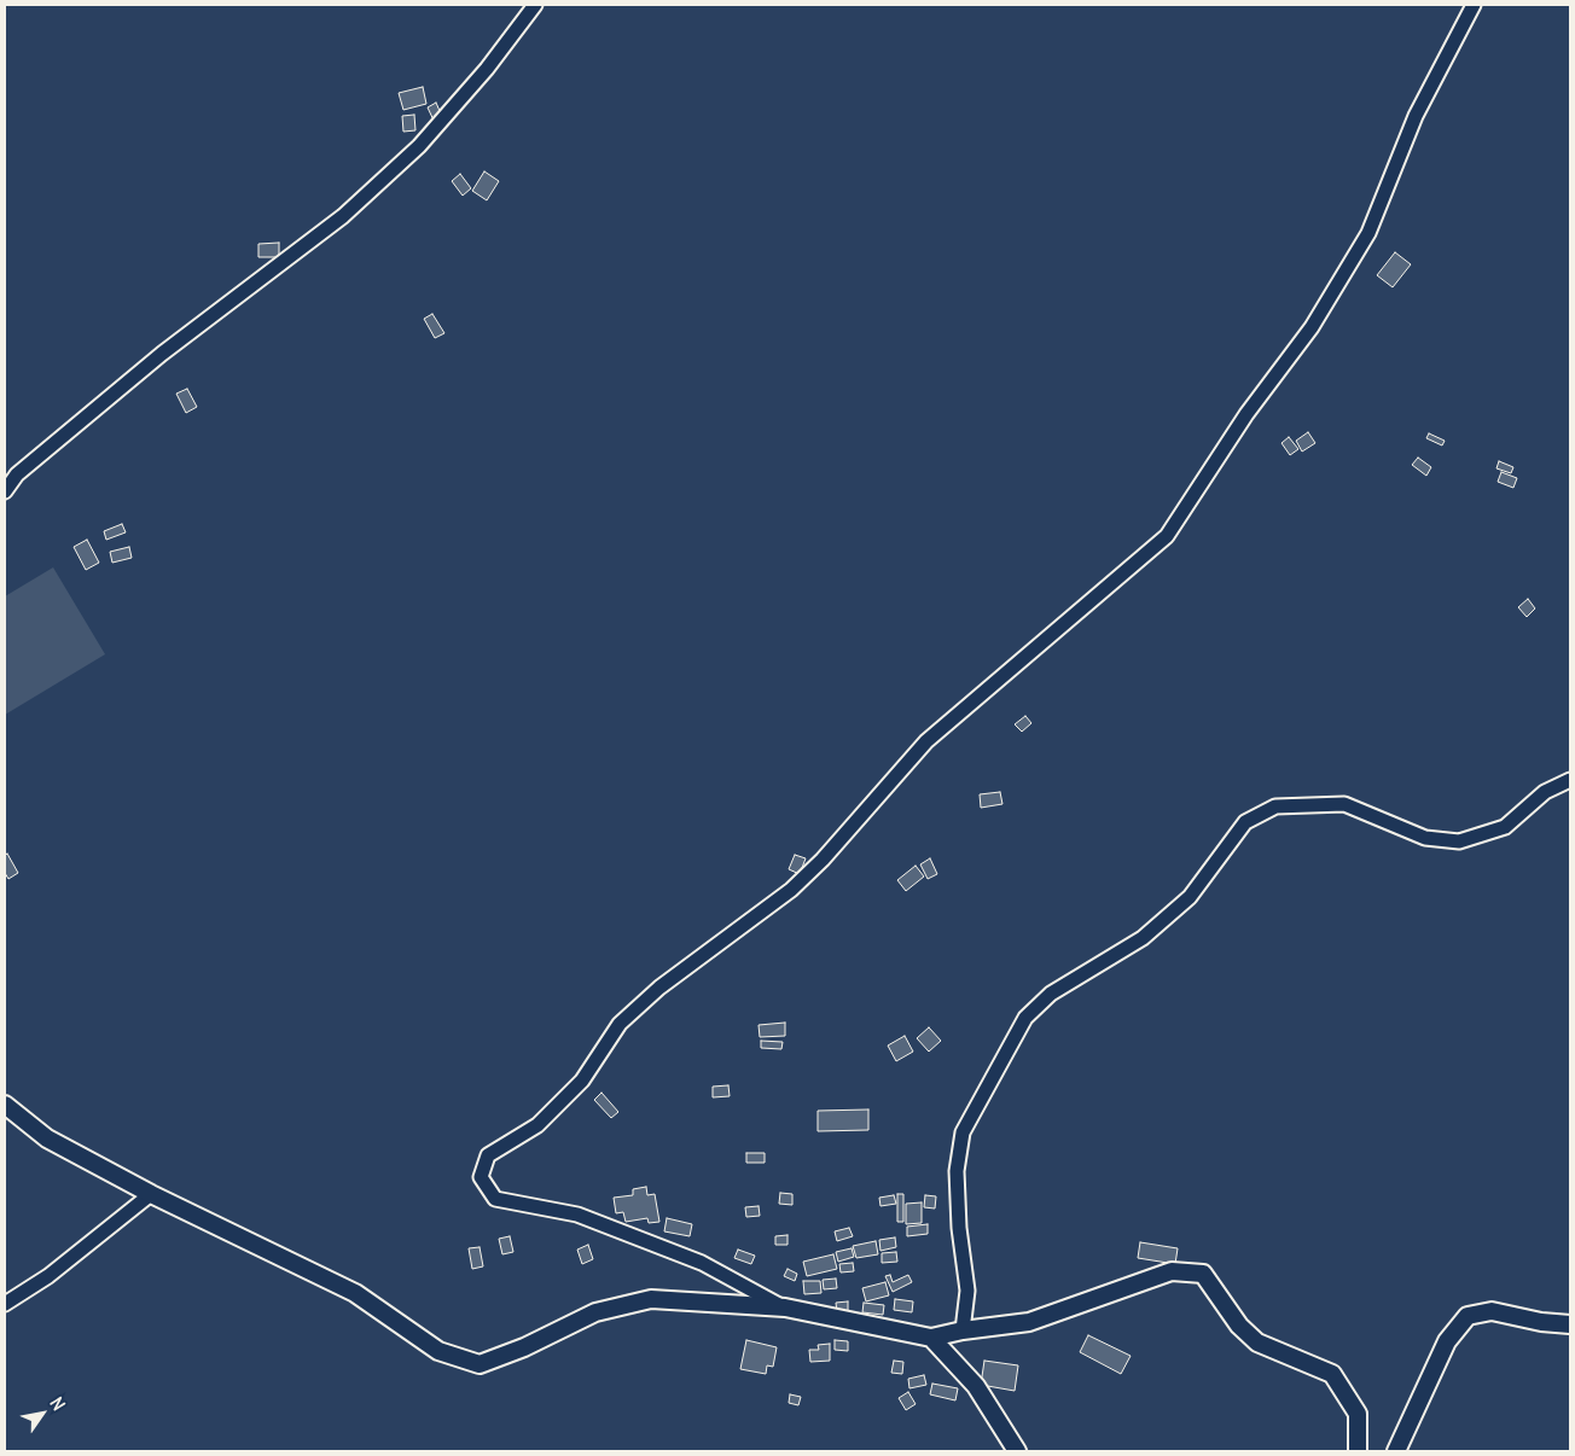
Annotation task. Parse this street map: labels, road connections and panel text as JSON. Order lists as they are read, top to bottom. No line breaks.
{"north":"top right"}
